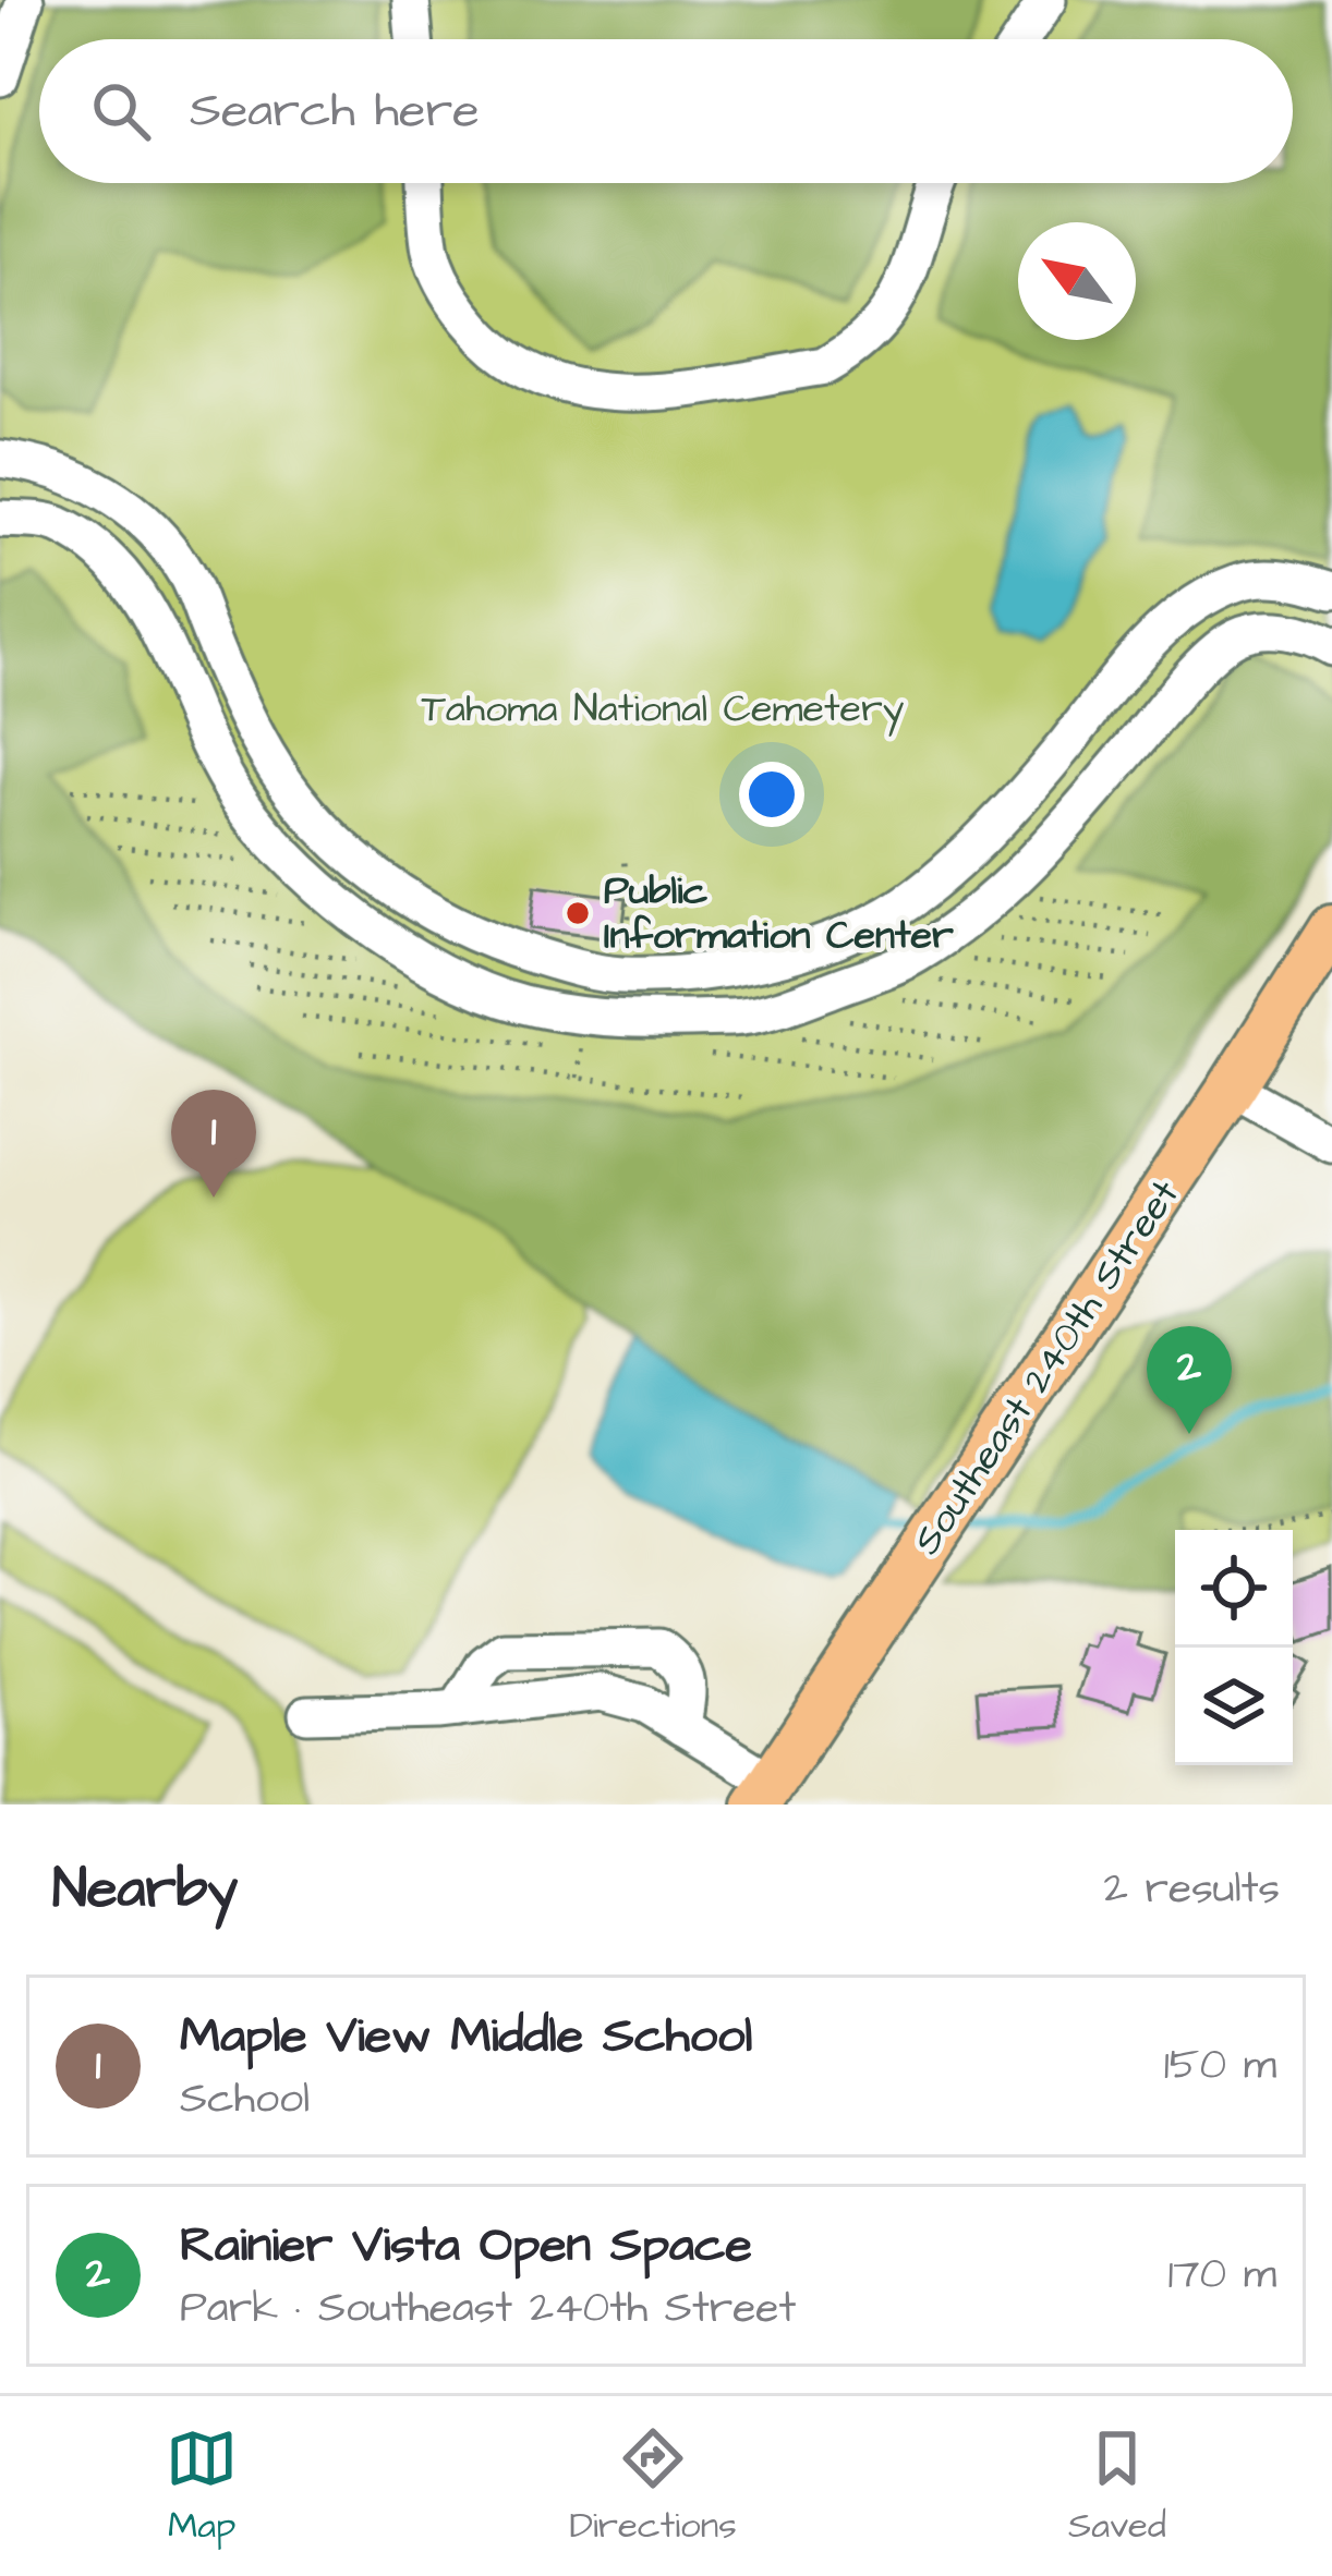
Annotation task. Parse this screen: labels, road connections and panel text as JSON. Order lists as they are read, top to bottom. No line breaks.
{"streets":{"main road":["Southeast 240th Street"]},"parks":["Tahoma National Cemetery"],"places":["Public Information Center"],"north":"top left","page":{"search":"Search here","pins":["1","2"],"heading":["Nearby","2 results"],"list":[{"mark":"1","name":"Maple View Middle School","note":"School","value":"150 m"},{"mark":"2","name":"Rainier Vista Open Space","note":"Park · Southeast 240th Street","value":"170 m"}],"nav":["Map","Directions","Saved"]}}
